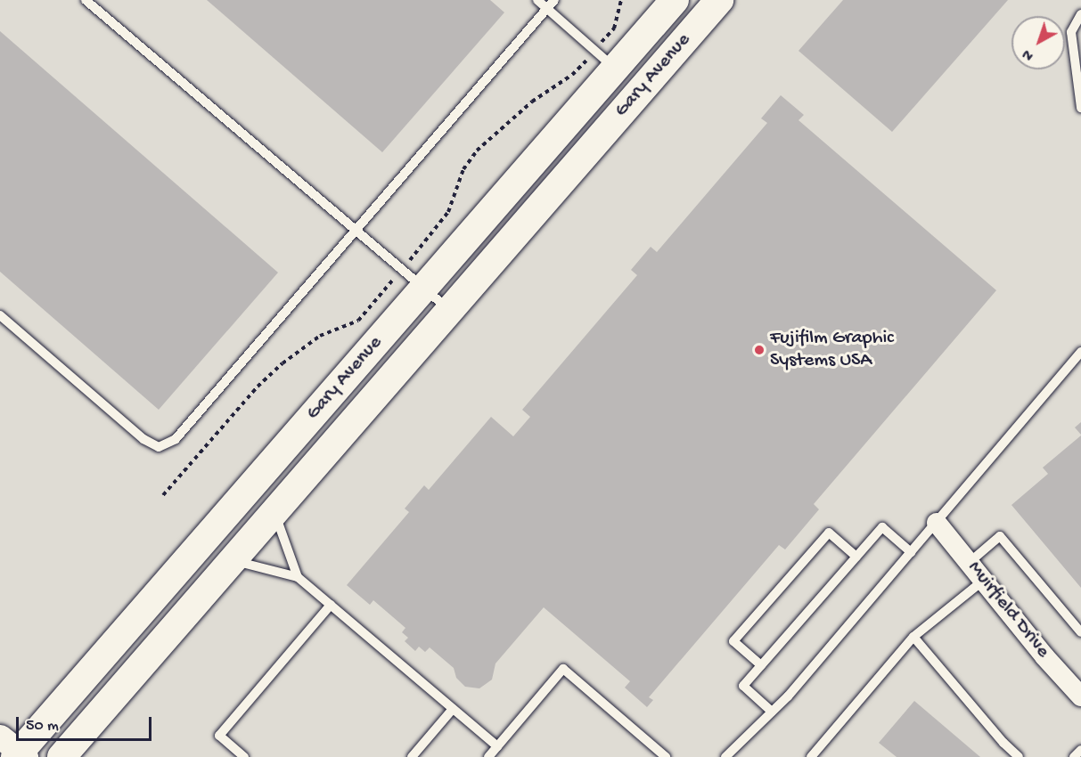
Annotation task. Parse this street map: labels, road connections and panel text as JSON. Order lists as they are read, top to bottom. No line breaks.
{"streets":{"main road":["Gary Avenue"],"street":["Muirfield Drive"]},"places":["Fujifilm Graphic Systems USA"],"scale_bar":"50 m","north":"bottom left"}
